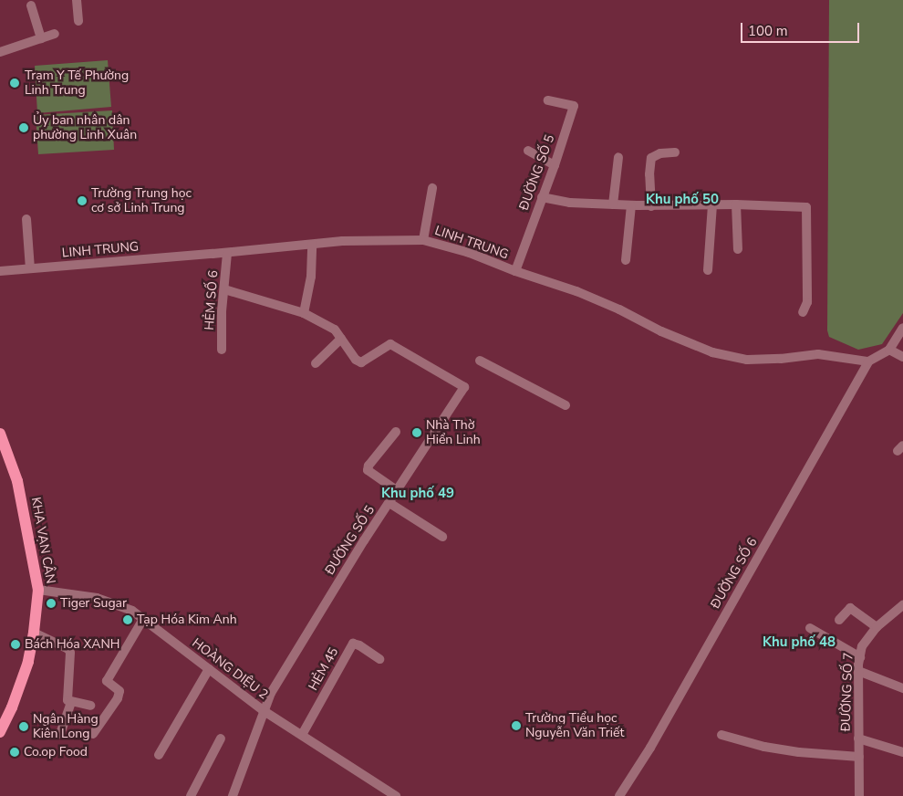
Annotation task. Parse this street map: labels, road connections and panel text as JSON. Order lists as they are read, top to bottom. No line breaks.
{"streets":{"main road":["KHA VẠN CÂN"],"street":["ĐƯỜNG SỐ 5","LINH TRUNG","HẺM SỐ 6","ĐƯỜNG SỐ 6","HOÀNG DIỆU 2","HẺM 45","ĐƯỜNG SỐ 7"]},"crossings":[["ĐƯỜNG SỐ 5","LINH TRUNG"],["ĐƯỜNG SỐ 5","HOÀNG DIỆU 2"],["LINH TRUNG","HẺM SỐ 6"],["LINH TRUNG","ĐƯỜNG SỐ 6"],["KHA VẠN CÂN","HOÀNG DIỆU 2"],["HOÀNG DIỆU 2","HẺM 45"]],"districts":["Khu phố 50","Khu phố 49","Khu phố 48"],"places":["Trạm Y Tế Phường Linh Trung","Ủy ban nhân dân phường Linh Xuân","Trường Trung học cơ sở Linh Trung","Nhà Thờ Hiển Linh","Tiger Sugar","Tạp Hóa Kim Anh","Bách Hóa XANH","Trường Tiểu học Nguyễn Văn Triết","Ngân Hàng Kiên Long","Co.op Food"],"scale_bar":"100 m"}
